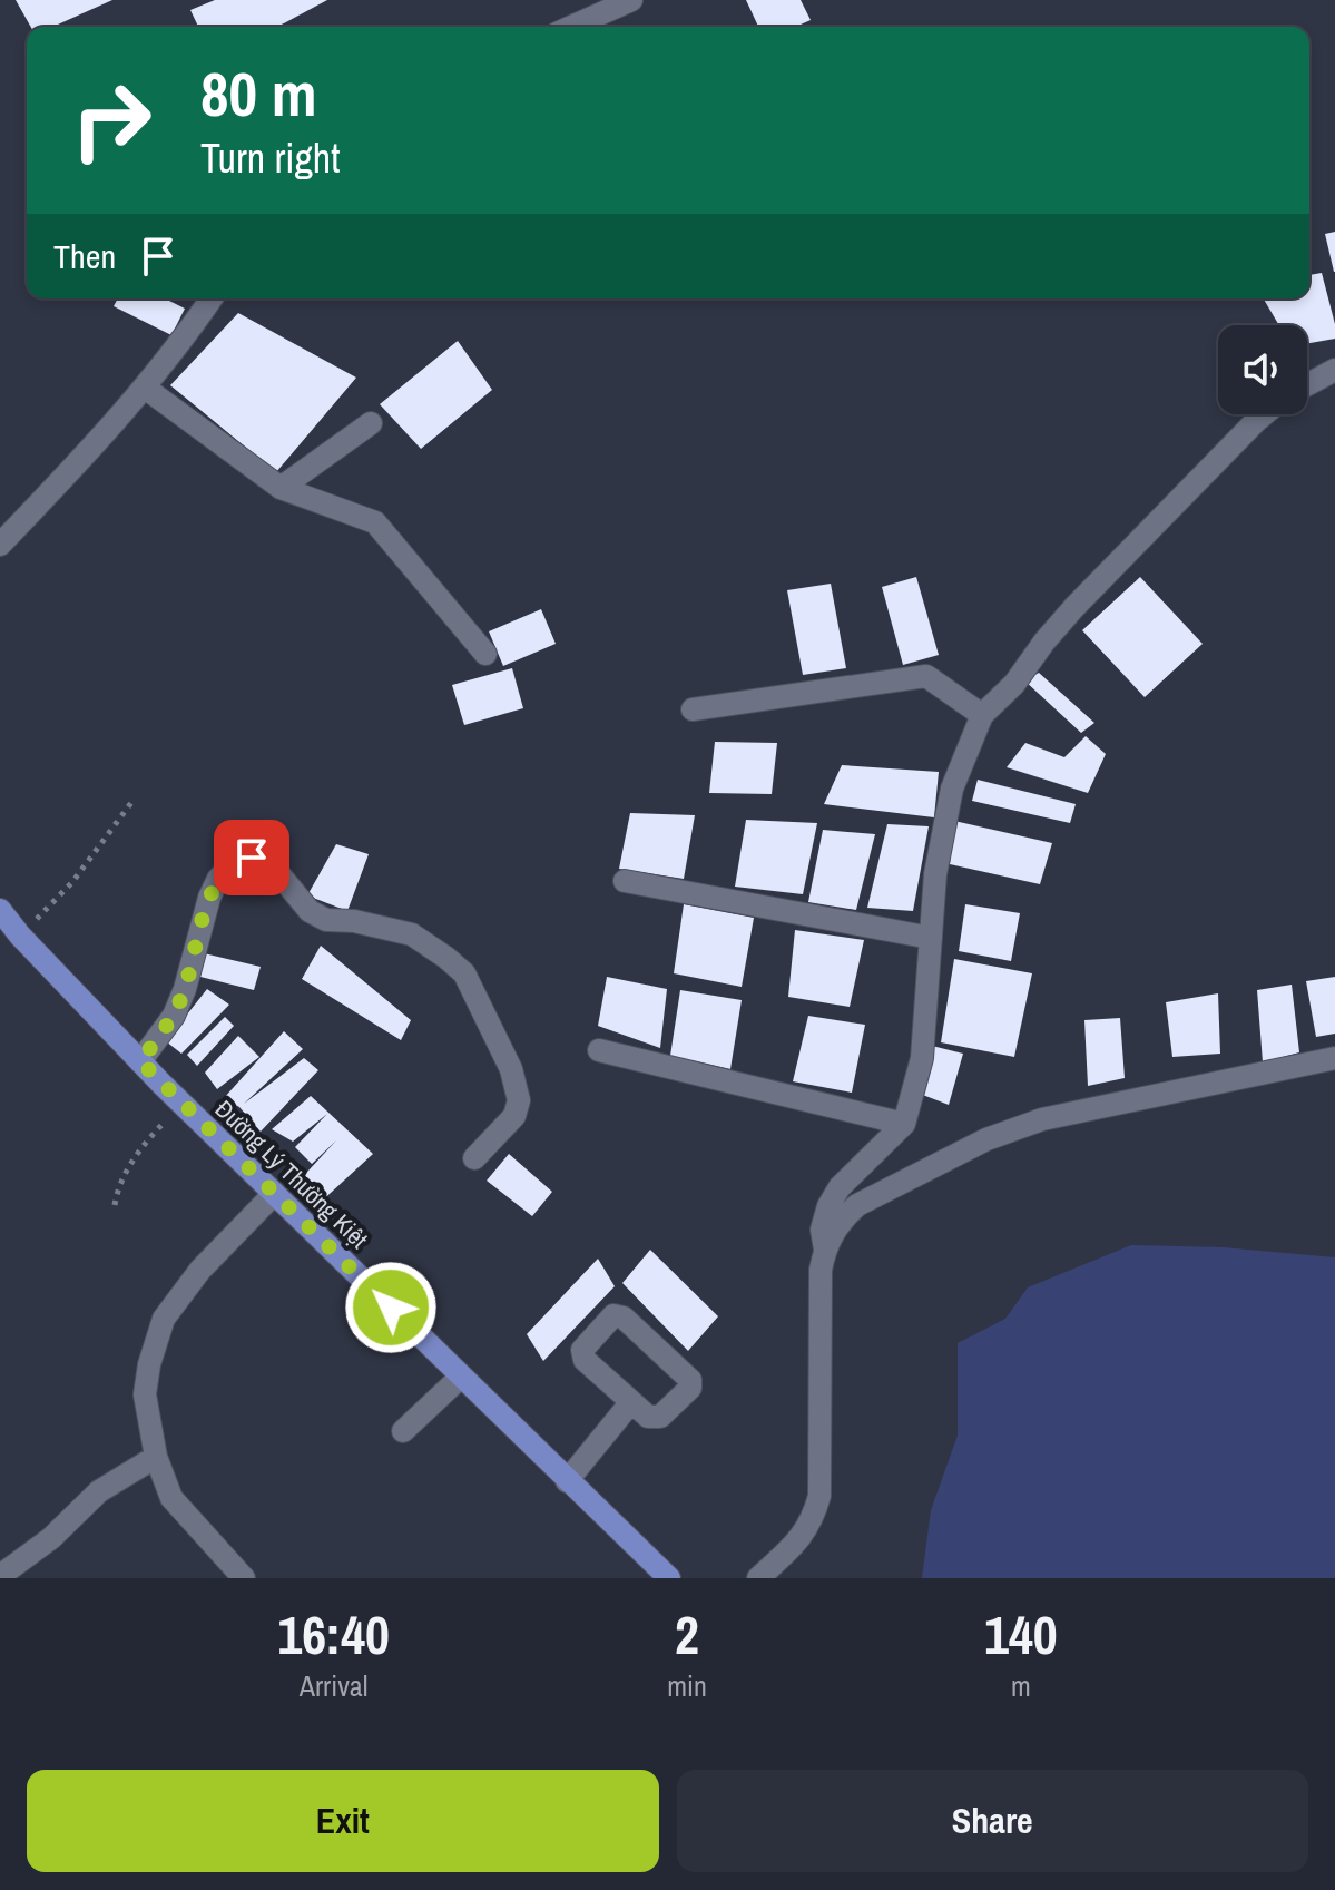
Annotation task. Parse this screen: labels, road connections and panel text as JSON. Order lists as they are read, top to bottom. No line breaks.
{"streets":{"main road":["Đường Lý Thường Kiệt"]},"page":{"turn":["80 m","Turn right"],"then":"Then","eta":["16:40","Arrival","2","min","140","m"],"buttons":["Exit","Share"]}}
